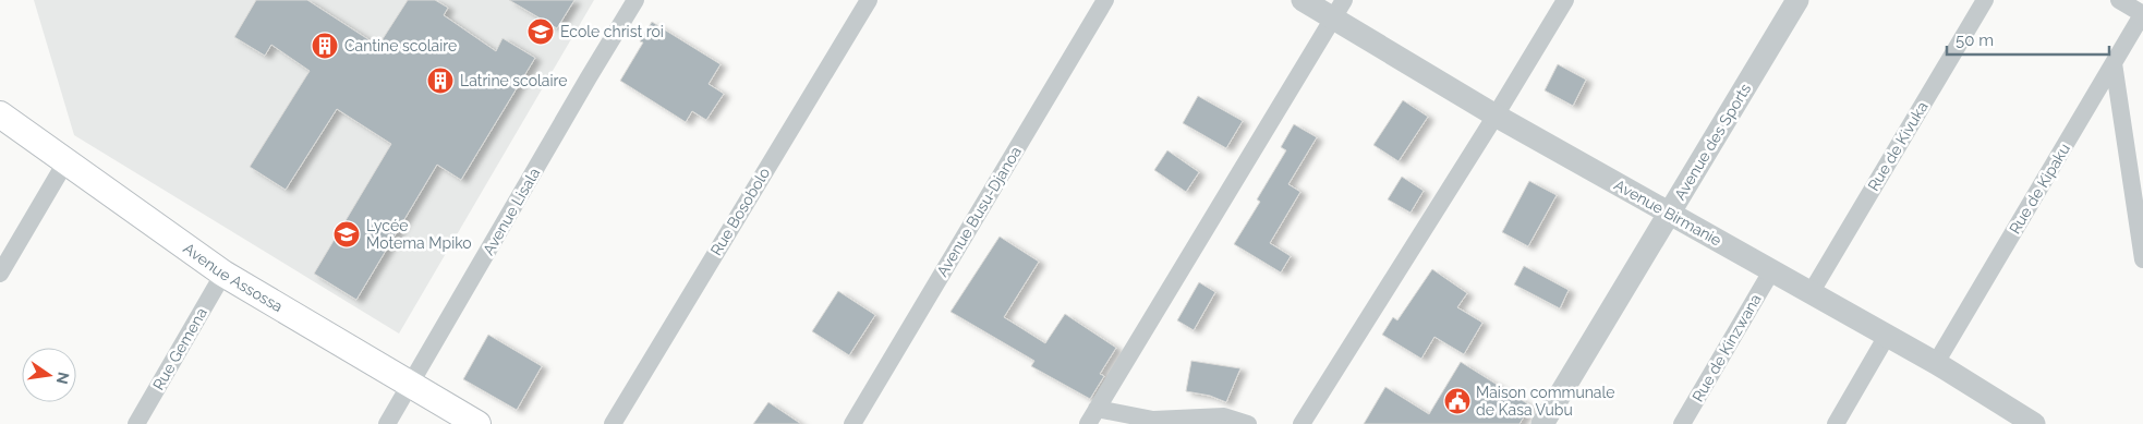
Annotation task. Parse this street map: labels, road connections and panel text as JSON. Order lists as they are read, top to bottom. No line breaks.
{"streets":{"main road":["Avenue Assossa"],"street":["Avenue des Sports","Rue de Kivuka","Rue de Kipaku","Avenue Lisala","Rue Bosobolo","Avenue Busu-Djanoa","Avenue Birmanie","Rue de Kinzwana","Rue Gemena"]},"crossings":[["Avenue des Sports","Avenue Birmanie"],["Rue de Kivuka","Avenue Birmanie"],["Rue de Kipaku","Avenue Birmanie"],["Avenue Lisala","Avenue Assossa"],["Avenue Birmanie","Rue de Kinzwana"],["Avenue Assossa","Rue Gemena"]],"places":{"school or university":["Ecole christ roi","Lycée Motema Mpiko"],"building":["Cantine scolaire","Latrine scolaire"],"public building":["Maison communale de Kasa Vubu"]},"scale_bar":"50 m","north":"right"}
